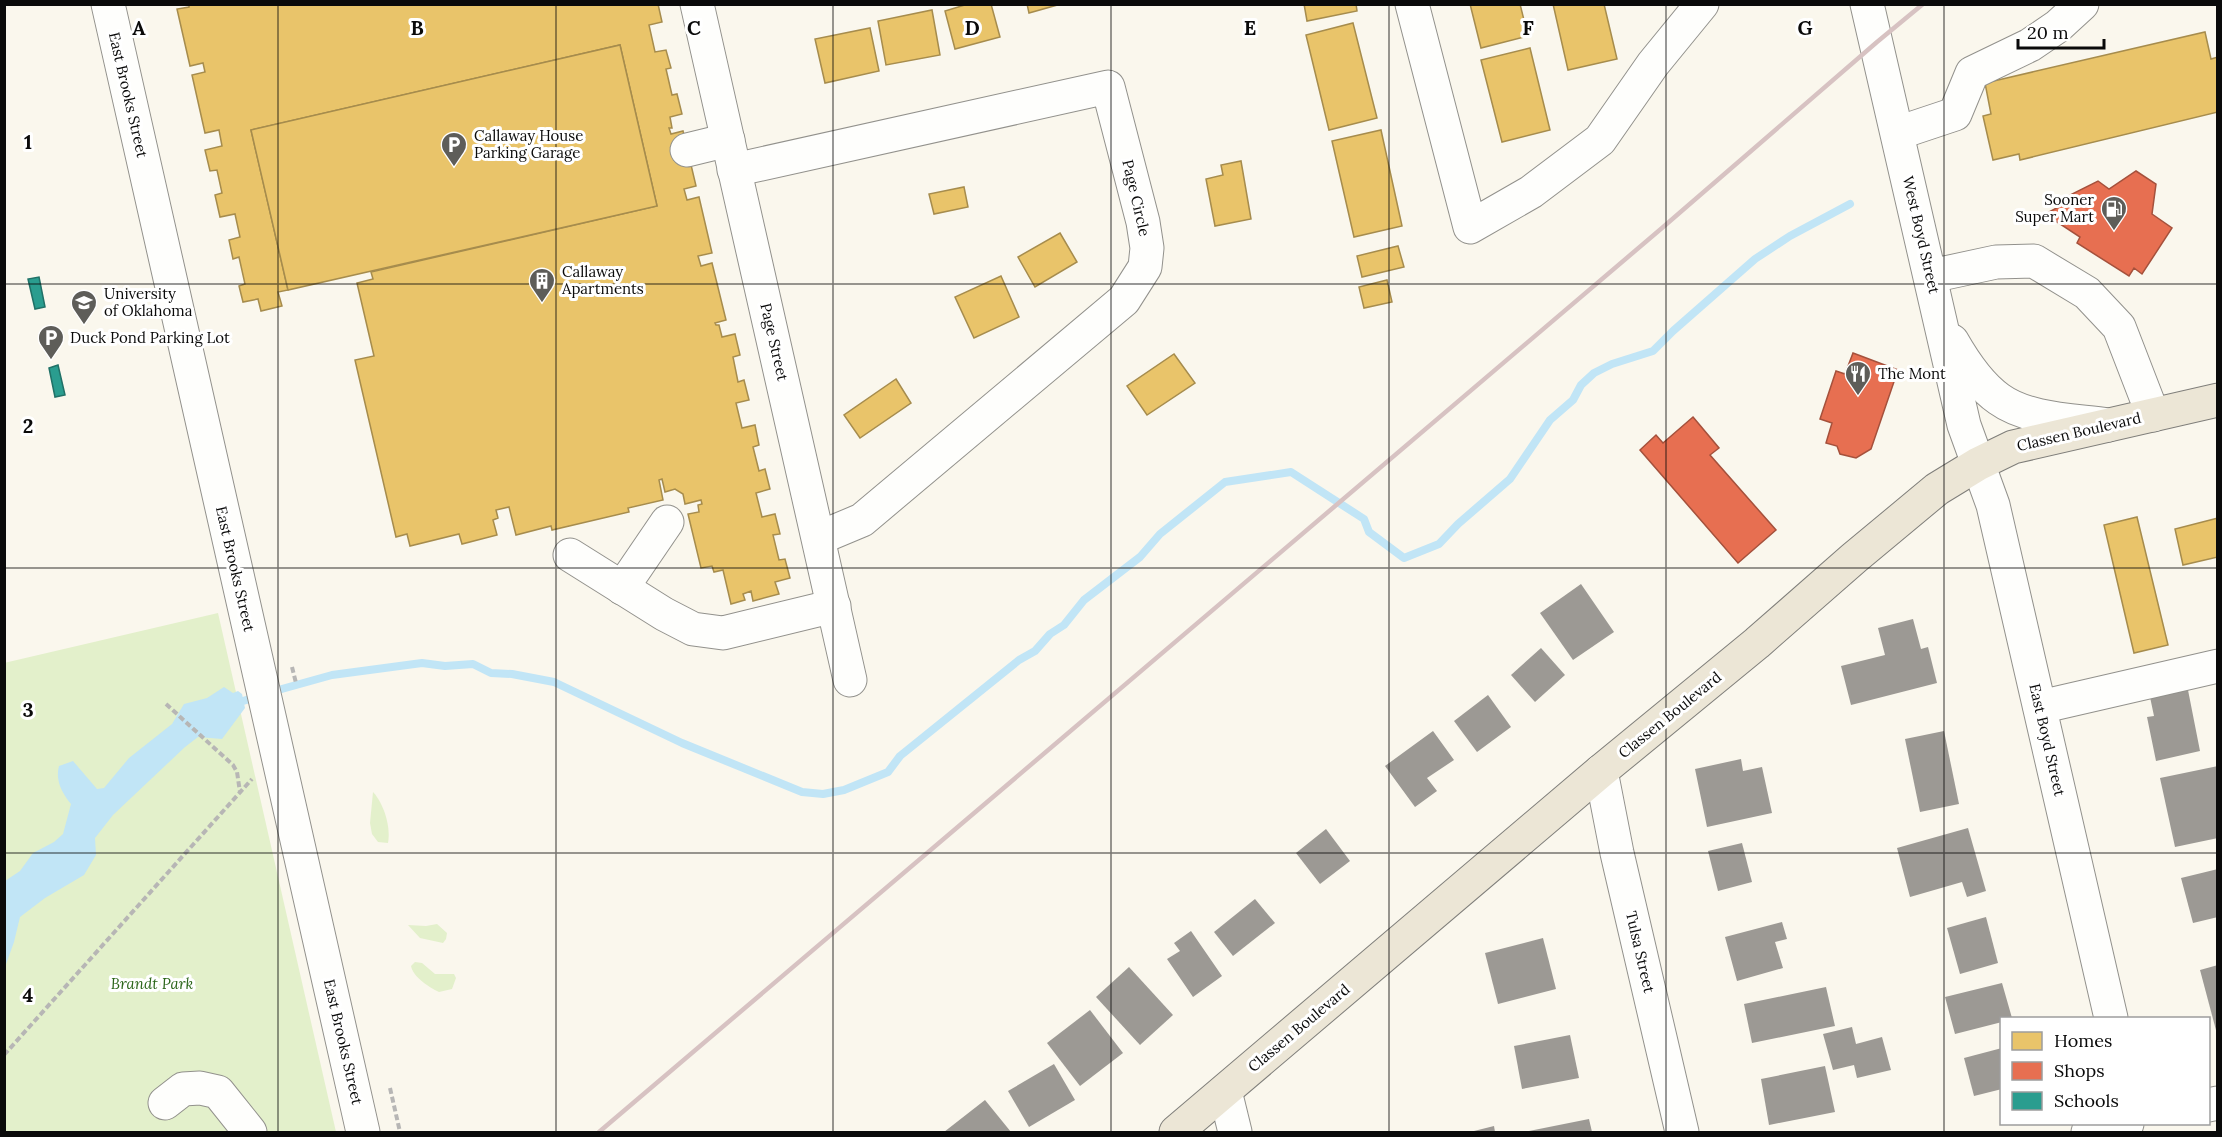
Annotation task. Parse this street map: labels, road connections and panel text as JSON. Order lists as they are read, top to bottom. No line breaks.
{"streets":{"main road":["Classen Boulevard"],"street":["East Brooks Street","Page Circle","West Boyd Street","Page Street","East Boyd Street","Tulsa Street"]},"crossings":[["Page Circle","Page Street"],["West Boyd Street","Classen Boulevard"],["West Boyd Street","East Boyd Street"],["Classen Boulevard","East Boyd Street"],["Classen Boulevard","Tulsa Street"]],"parks":["Brandt Park"],"places":{"parking":["Callaway House Parking Garage","Duck Pond Parking Lot"],"fuel station":["Sooner Super Mart"],"building":["Callaway Apartments"],"school or university":["University of Oklahoma"],"restaurant":["The Mont"]},"legend":["Homes","Shops","Schools"],"scale_bar":"20 m","grid":{"columns":["A","B","C","D","E","F","G"],"rows":["1","2","3","4"]}}
